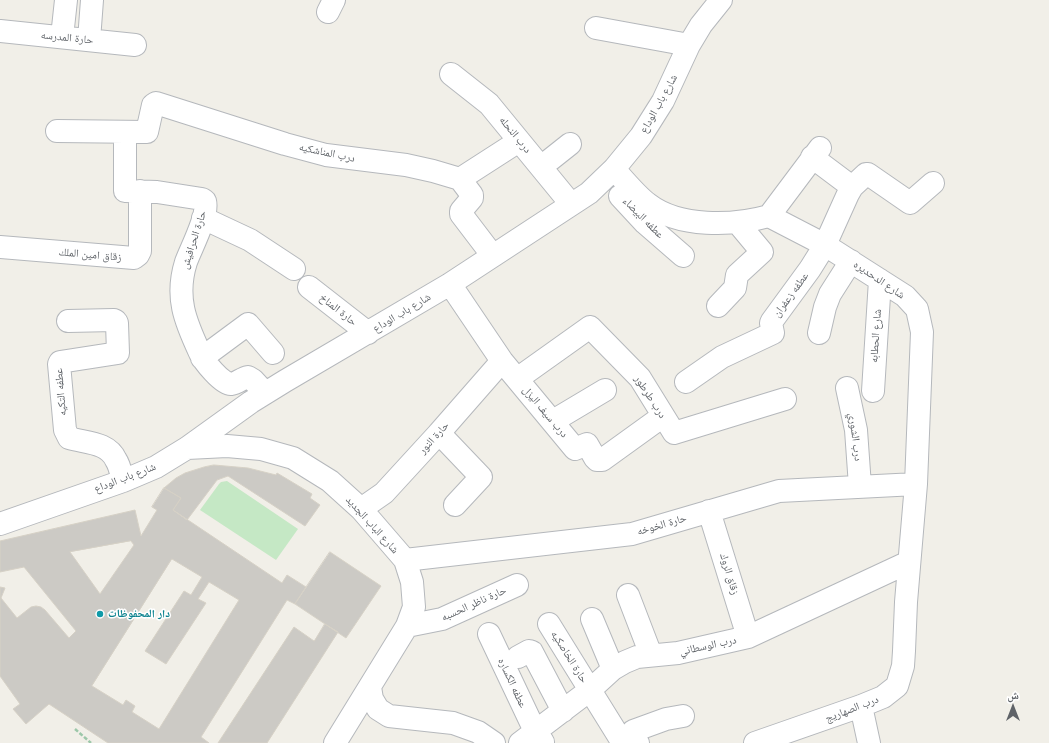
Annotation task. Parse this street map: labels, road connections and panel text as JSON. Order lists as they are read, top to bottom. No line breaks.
{"streets":{"street":["حارة المدرسه","شارع باب الوداع","درب النحله","درب المناشكيه","عطفه البيضاء","حارة الحرافيش","زقاق امين الملك","شارع الدحديره","عطفه زعفران","حارة المناخ","شارع الحطابه","عطفه التكيه","درب طرطور","درب سيف اليزل","درب الشوري","حارة النور","شارع الباب الجديد","حارة الخوخه","زقاق الروك","حارة ناظر الحسبه","درب الوسطاني","حارة الخاصكيه","عطفه الكساره","درب الصهاريج"]},"crossings":[["شارع باب الوداع","درب النحله"],["شارع باب الوداع","عطفه البيضاء"],["شارع باب الوداع","حارة الحرافيش"],["شارع باب الوداع","حارة المناخ"],["شارع باب الوداع","عطفه التكيه"],["شارع باب الوداع","درب سيف اليزل"],["شارع باب الوداع","شارع الباب الجديد"],["درب المناشكيه","حارة الحرافيش"],["حارة الحرافيش","زقاق امين الملك"],["شارع الدحديره","عطفه زعفران"],["شارع الدحديره","شارع الحطابه"],["شارع الدحديره","حارة الخوخه"],["شارع الدحديره","درب الوسطاني"],["شارع الدحديره","درب الصهاريج"],["درب طرطور","درب سيف اليزل"],["درب سيف اليزل","حارة النور"],["درب الشوري","حارة الخوخه"],["حارة النور","شارع الباب الجديد"],["شارع الباب الجديد","حارة الخوخه"],["شارع الباب الجديد","حارة ناظر الحسبه"],["حارة الخوخه","زقاق الروك"],["زقاق الروك","درب الوسطاني"],["درب الوسطاني","حارة الخاصكيه"],["درب الوسطاني","عطفه الكساره"],["درب الوسطاني","درب الصهاريج"]],"places":["دار المحفوظات"],"north":"top"}
